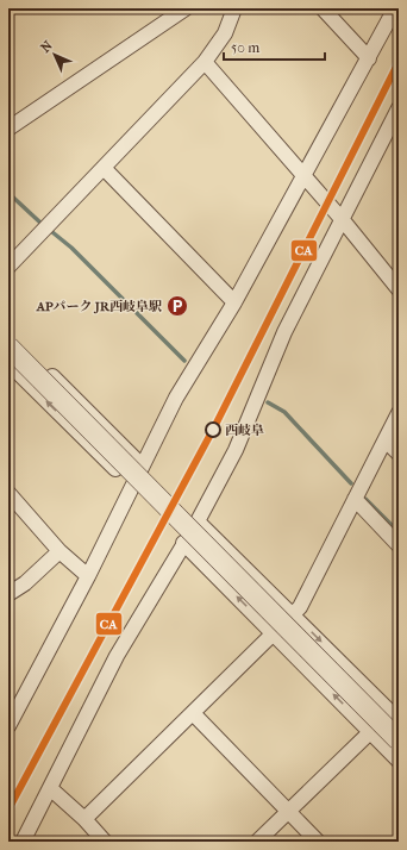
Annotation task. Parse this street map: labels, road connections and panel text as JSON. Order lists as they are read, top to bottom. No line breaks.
{"places":{"parking":["APパーク JR西岐阜駅"],"other":["西岐阜"]},"lines":["transit line CA"],"scale_bar":"50 m","north":"top left"}
